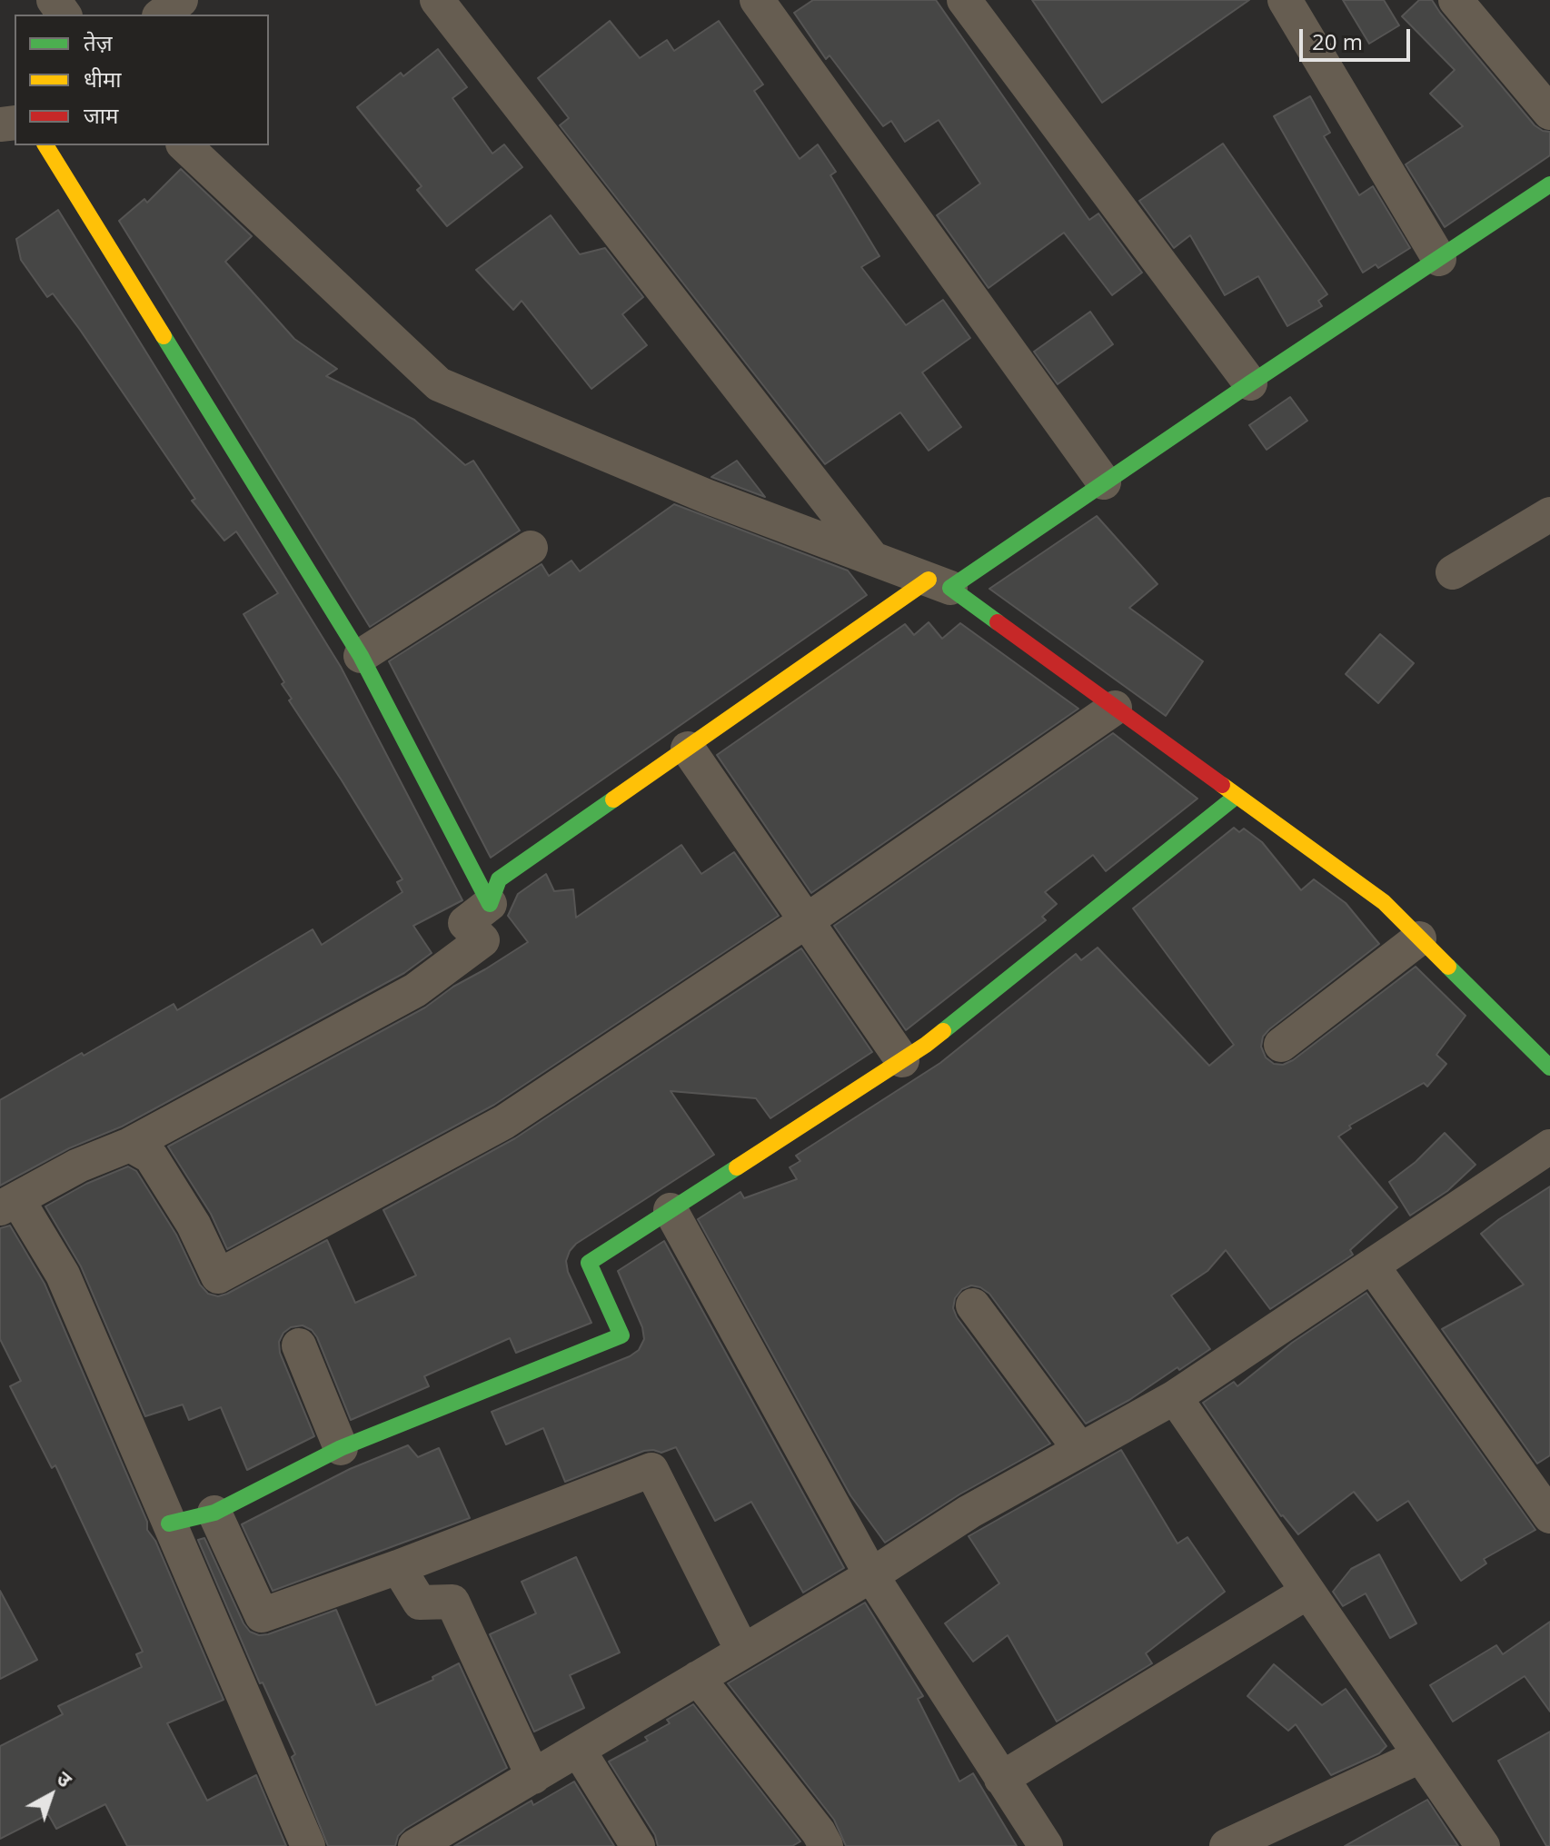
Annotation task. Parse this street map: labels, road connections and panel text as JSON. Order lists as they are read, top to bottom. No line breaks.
{"legend":["तेज़","धीमा","जाम"],"scale_bar":"20 m","north":"top right"}
